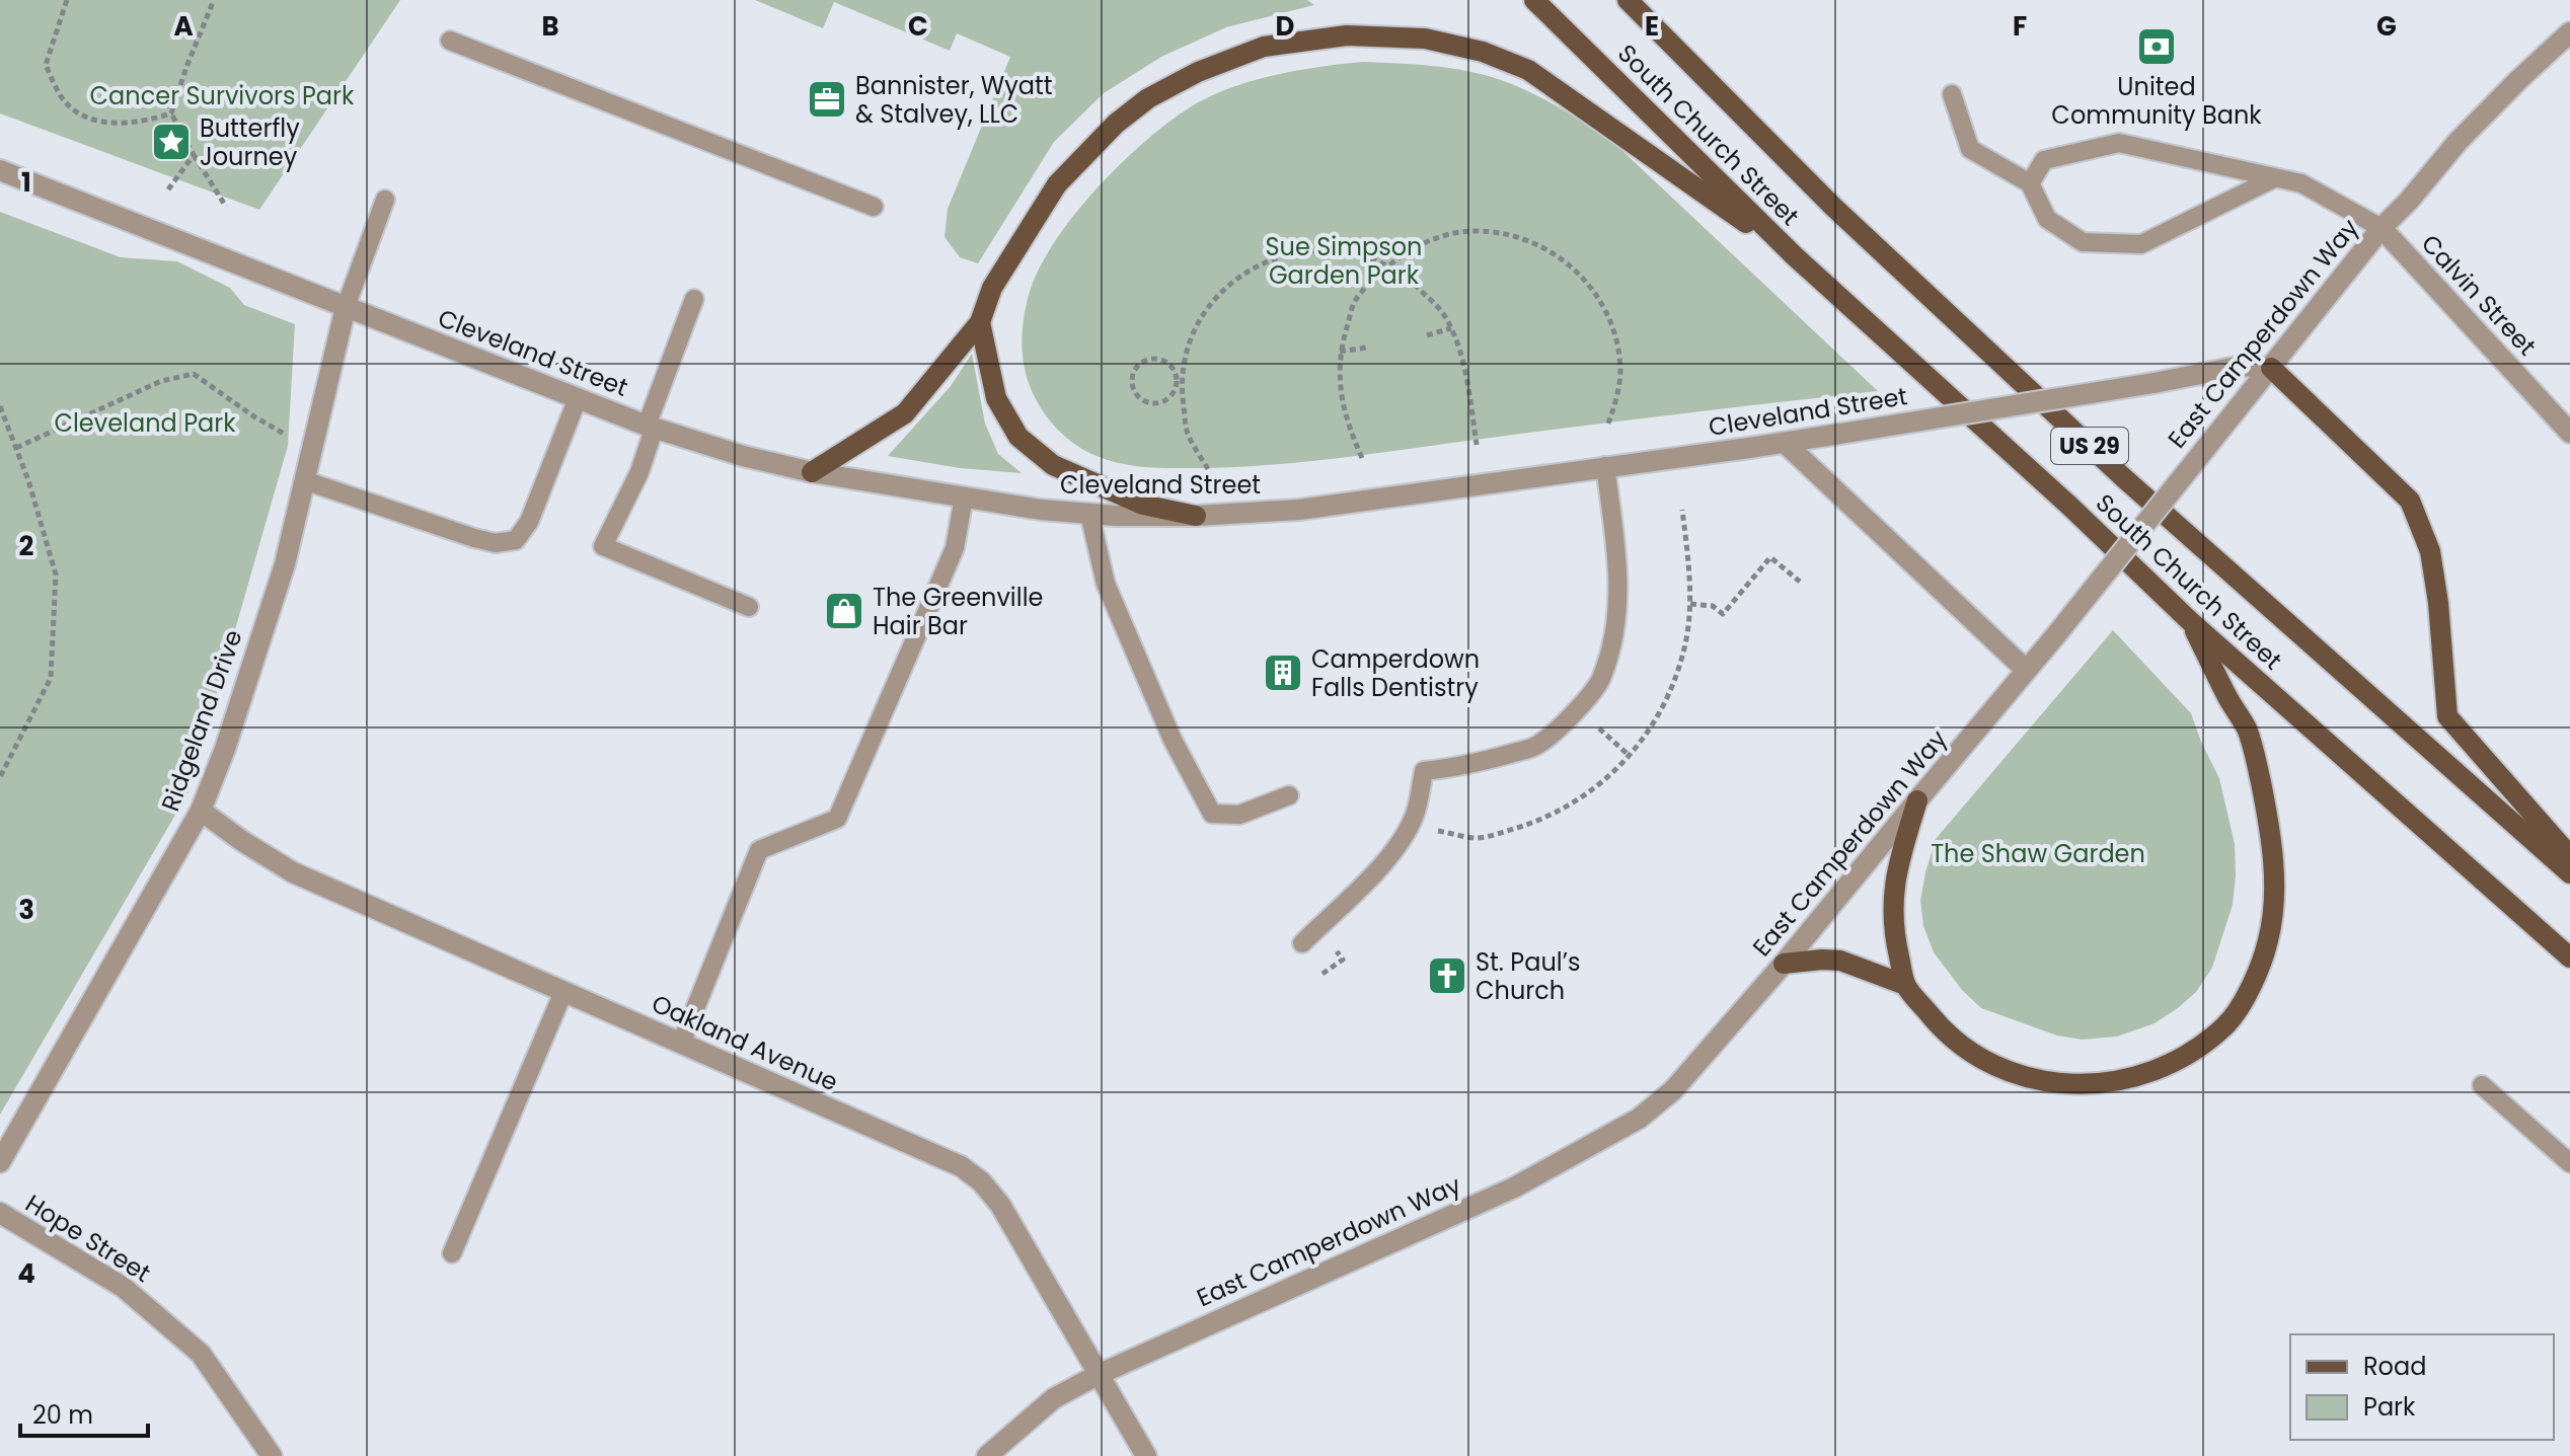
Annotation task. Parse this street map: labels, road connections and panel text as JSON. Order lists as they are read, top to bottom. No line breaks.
{"streets":{"main road":["South Church Street","US 29"],"street":["Calvin Street","East Camperdown Way","Cleveland Street","Ridgeland Drive","Oakland Avenue","Hope Street"]},"crossings":[["Calvin Street","East Camperdown Way"],["East Camperdown Way","Cleveland Street"],["East Camperdown Way","Oakland Avenue"],["Cleveland Street","Ridgeland Drive"],["Ridgeland Drive","Oakland Avenue"]],"parks":["Cancer Survivors Park","Sue Simpson Garden Park","Cleveland Park","The Shaw Garden"],"places":{"bank":["United Community Bank"],"office":["Bannister, Wyatt & Stalvey, LLC"],"place":["Butterfly Journey"],"shop":["The Greenville Hair Bar"],"building":["Camperdown Falls Dentistry"],"church":["St. Paul’s Church"]},"legend":["Road","Park"],"scale_bar":"20 m","grid":{"columns":["A","B","C","D","E","F","G"],"rows":["1","2","3","4"]}}
